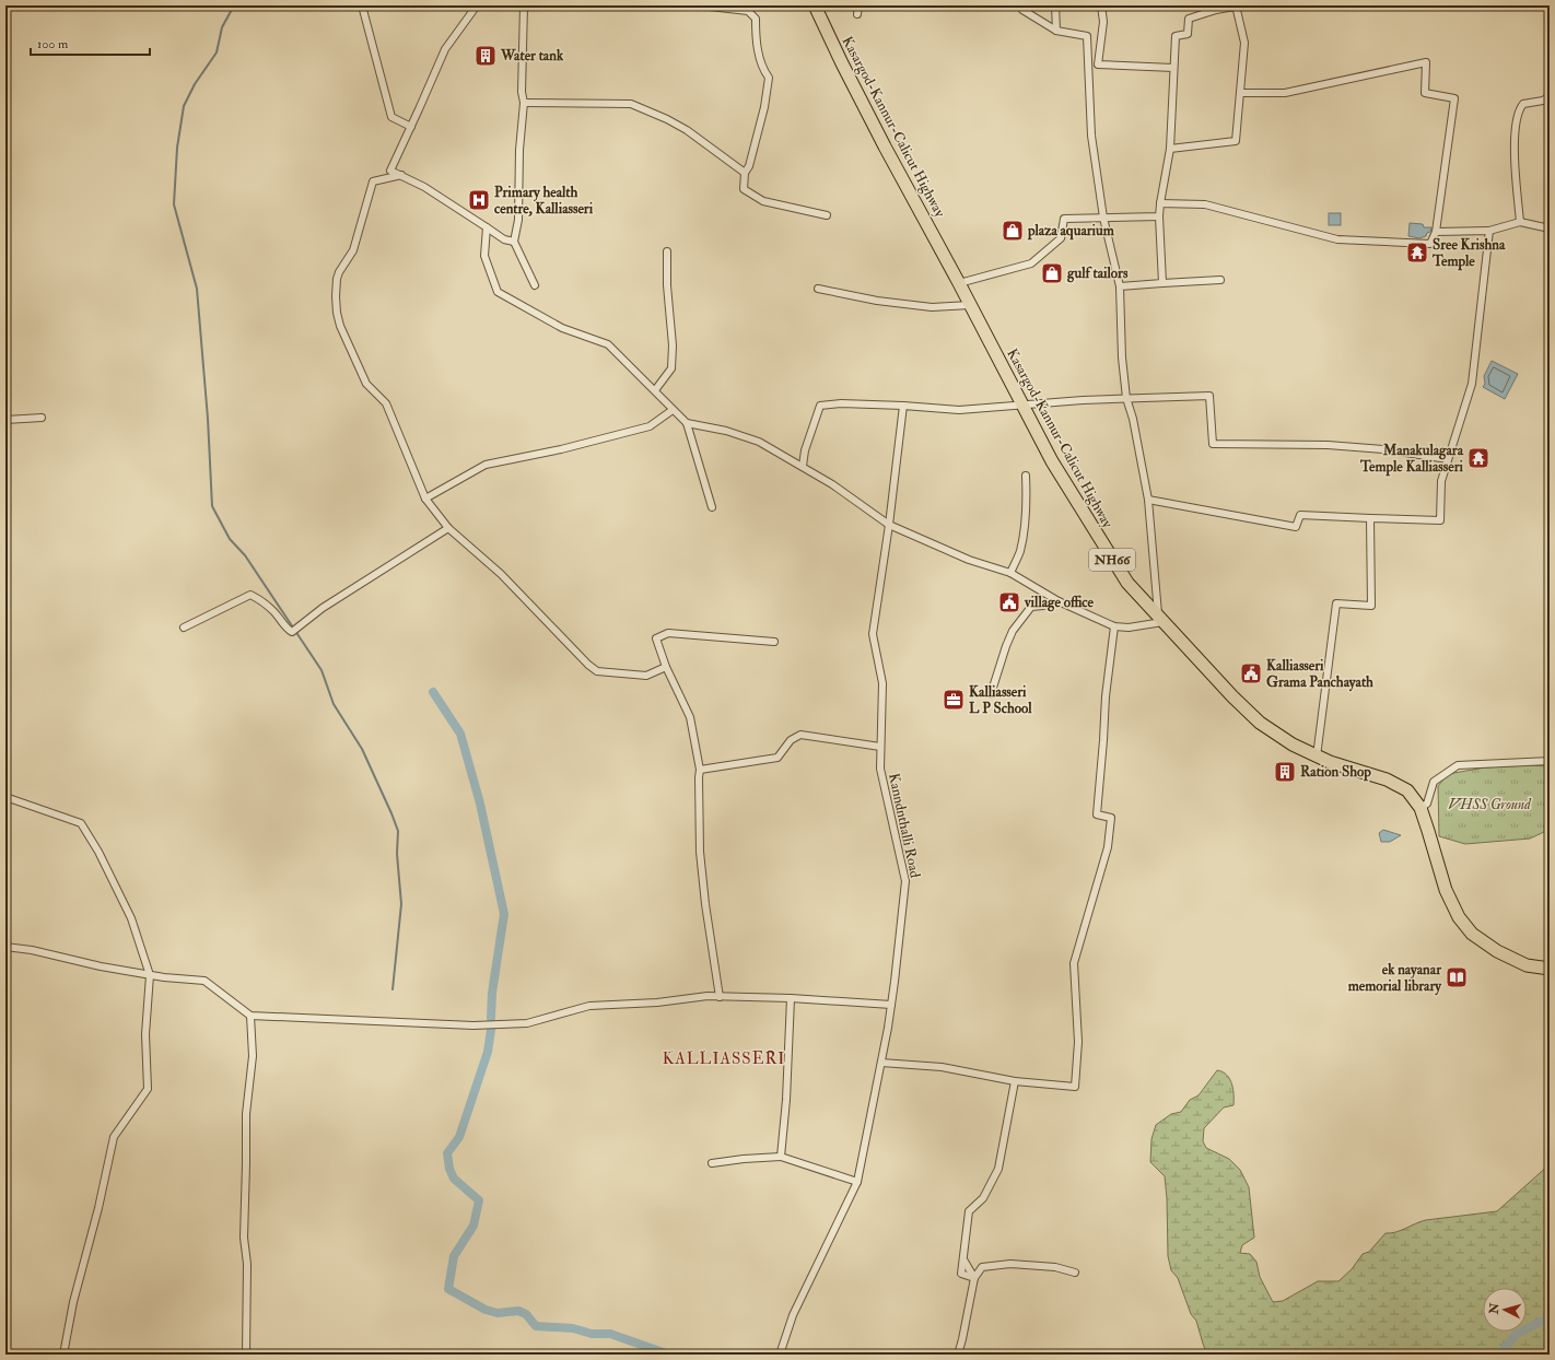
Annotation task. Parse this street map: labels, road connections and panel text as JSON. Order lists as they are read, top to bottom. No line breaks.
{"streets":{"highway":["Kasargod-Kannur-Calicut Highway","NH66"],"street":["Kanndnthalli Road"]},"districts":["KALLIASSERI"],"parks":["VHSS Ground"],"places":{"building":["Water tank","Ration Shop"],"hospital":["Primary health centre, Kalliasseri"],"shop":["plaza aquarium","gulf tailors"],"temple":["Sree Krishna Temple","Manakulagara Temple Kalliasseri"],"public building":["village office","Kalliasseri Grama Panchayath"],"office":["Kalliasseri L P School"],"library":["ek nayanar memorial library"]},"scale_bar":"100 m","north":"left"}
